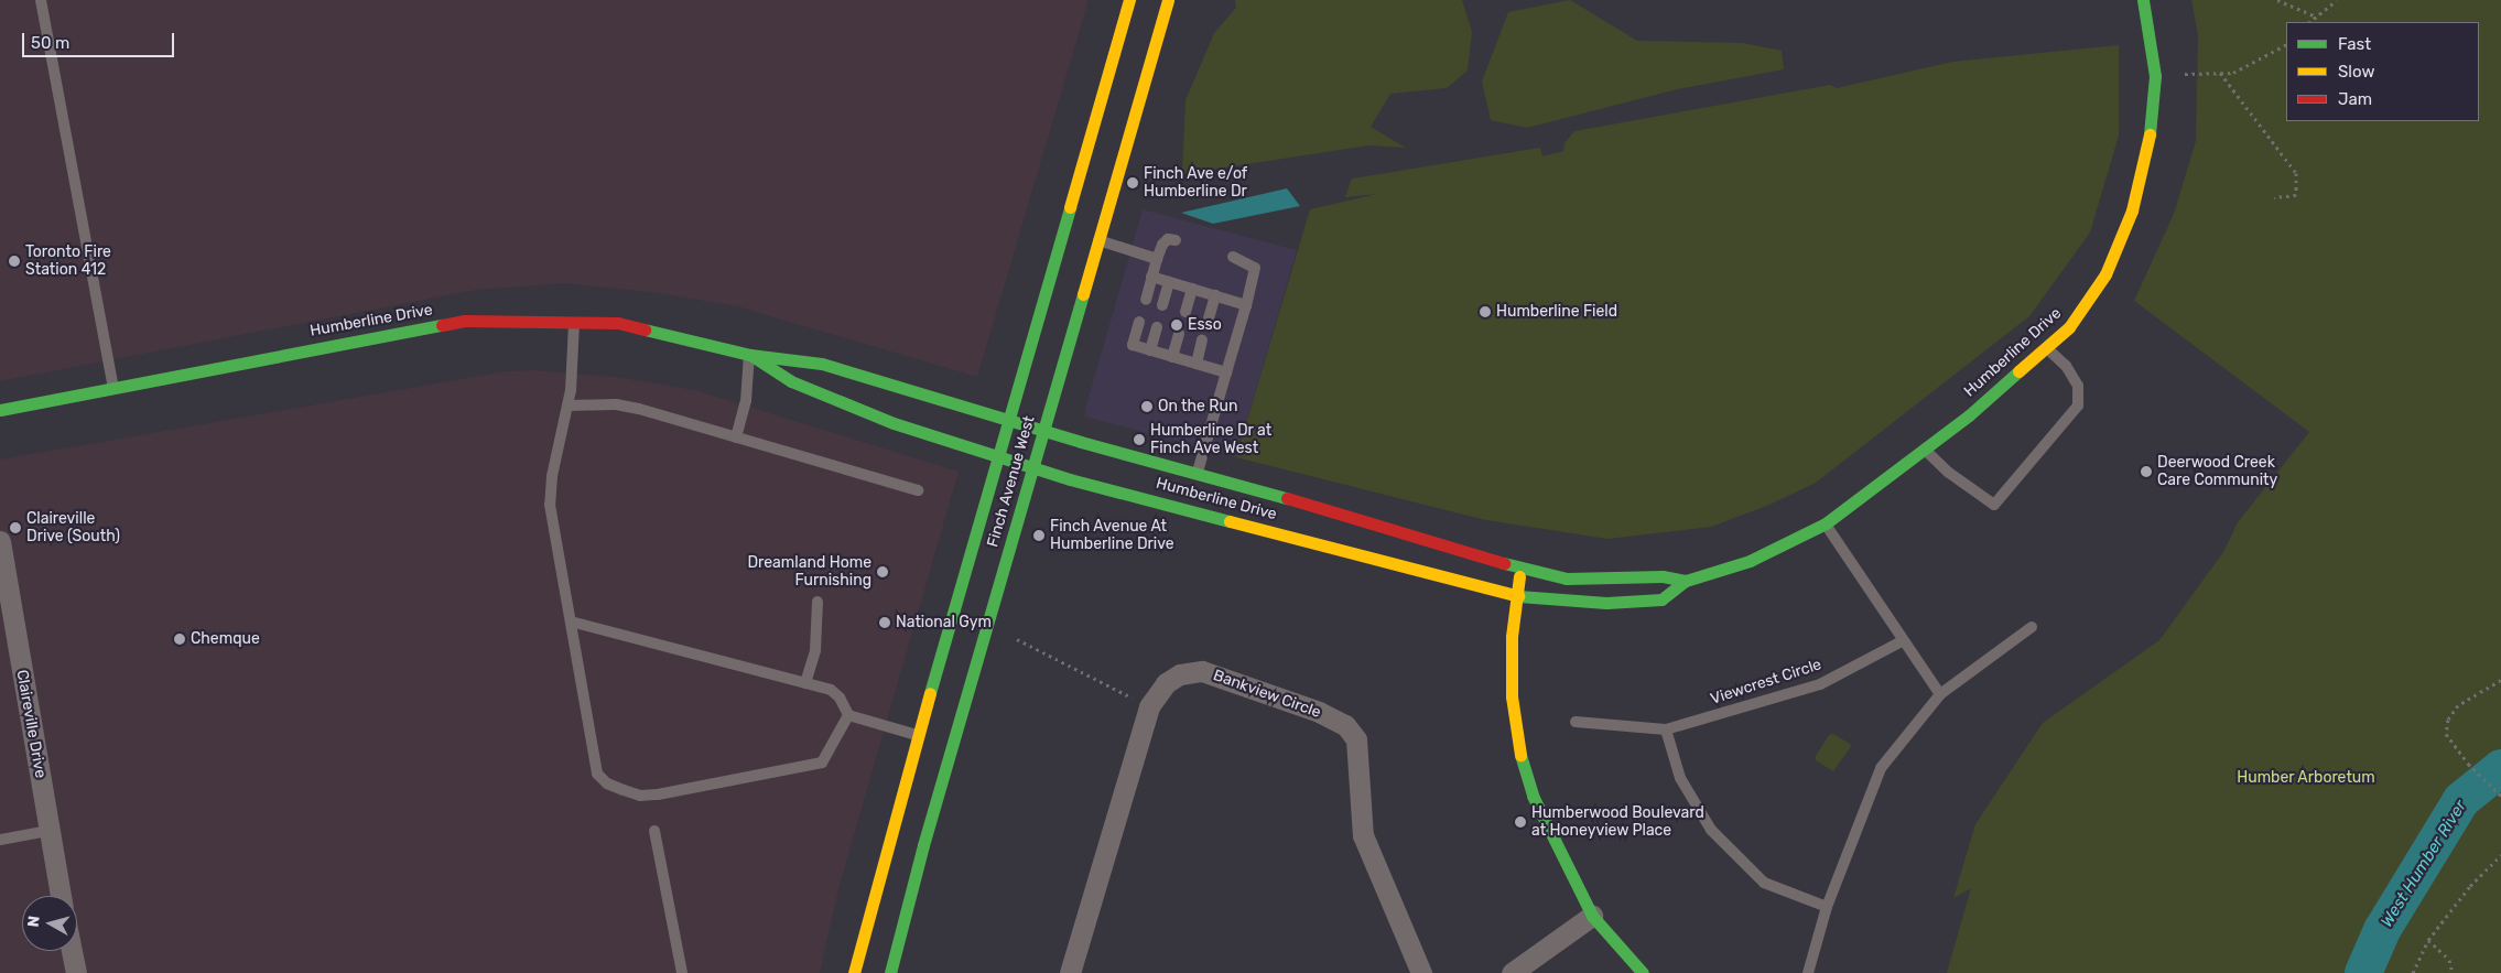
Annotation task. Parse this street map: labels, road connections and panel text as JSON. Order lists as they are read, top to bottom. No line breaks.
{"streets":{"street":["Humberline Drive","Finch Avenue West","Bankview Circle","Claireville Drive"],"lane":["Viewcrest Circle"]},"crossings":[["Humberline Drive","Finch Avenue West"]],"water":["West Humber River"],"parks":["Humber Arboretum"],"places":["Finch Ave e/of Humberline Dr","Toronto Fire Station 412","Humberline Field","Esso","On the Run","Humberline Dr at Finch Ave West","Deerwood Creek Care Community","Claireville Drive (South)","Finch Avenue At Humberline Drive","Dreamland Home Furnishing","National Gym","Chemque","Humberwood Boulevard at Honeyview Place"],"legend":["Fast","Slow","Jam"],"scale_bar":"50 m","north":"left"}
